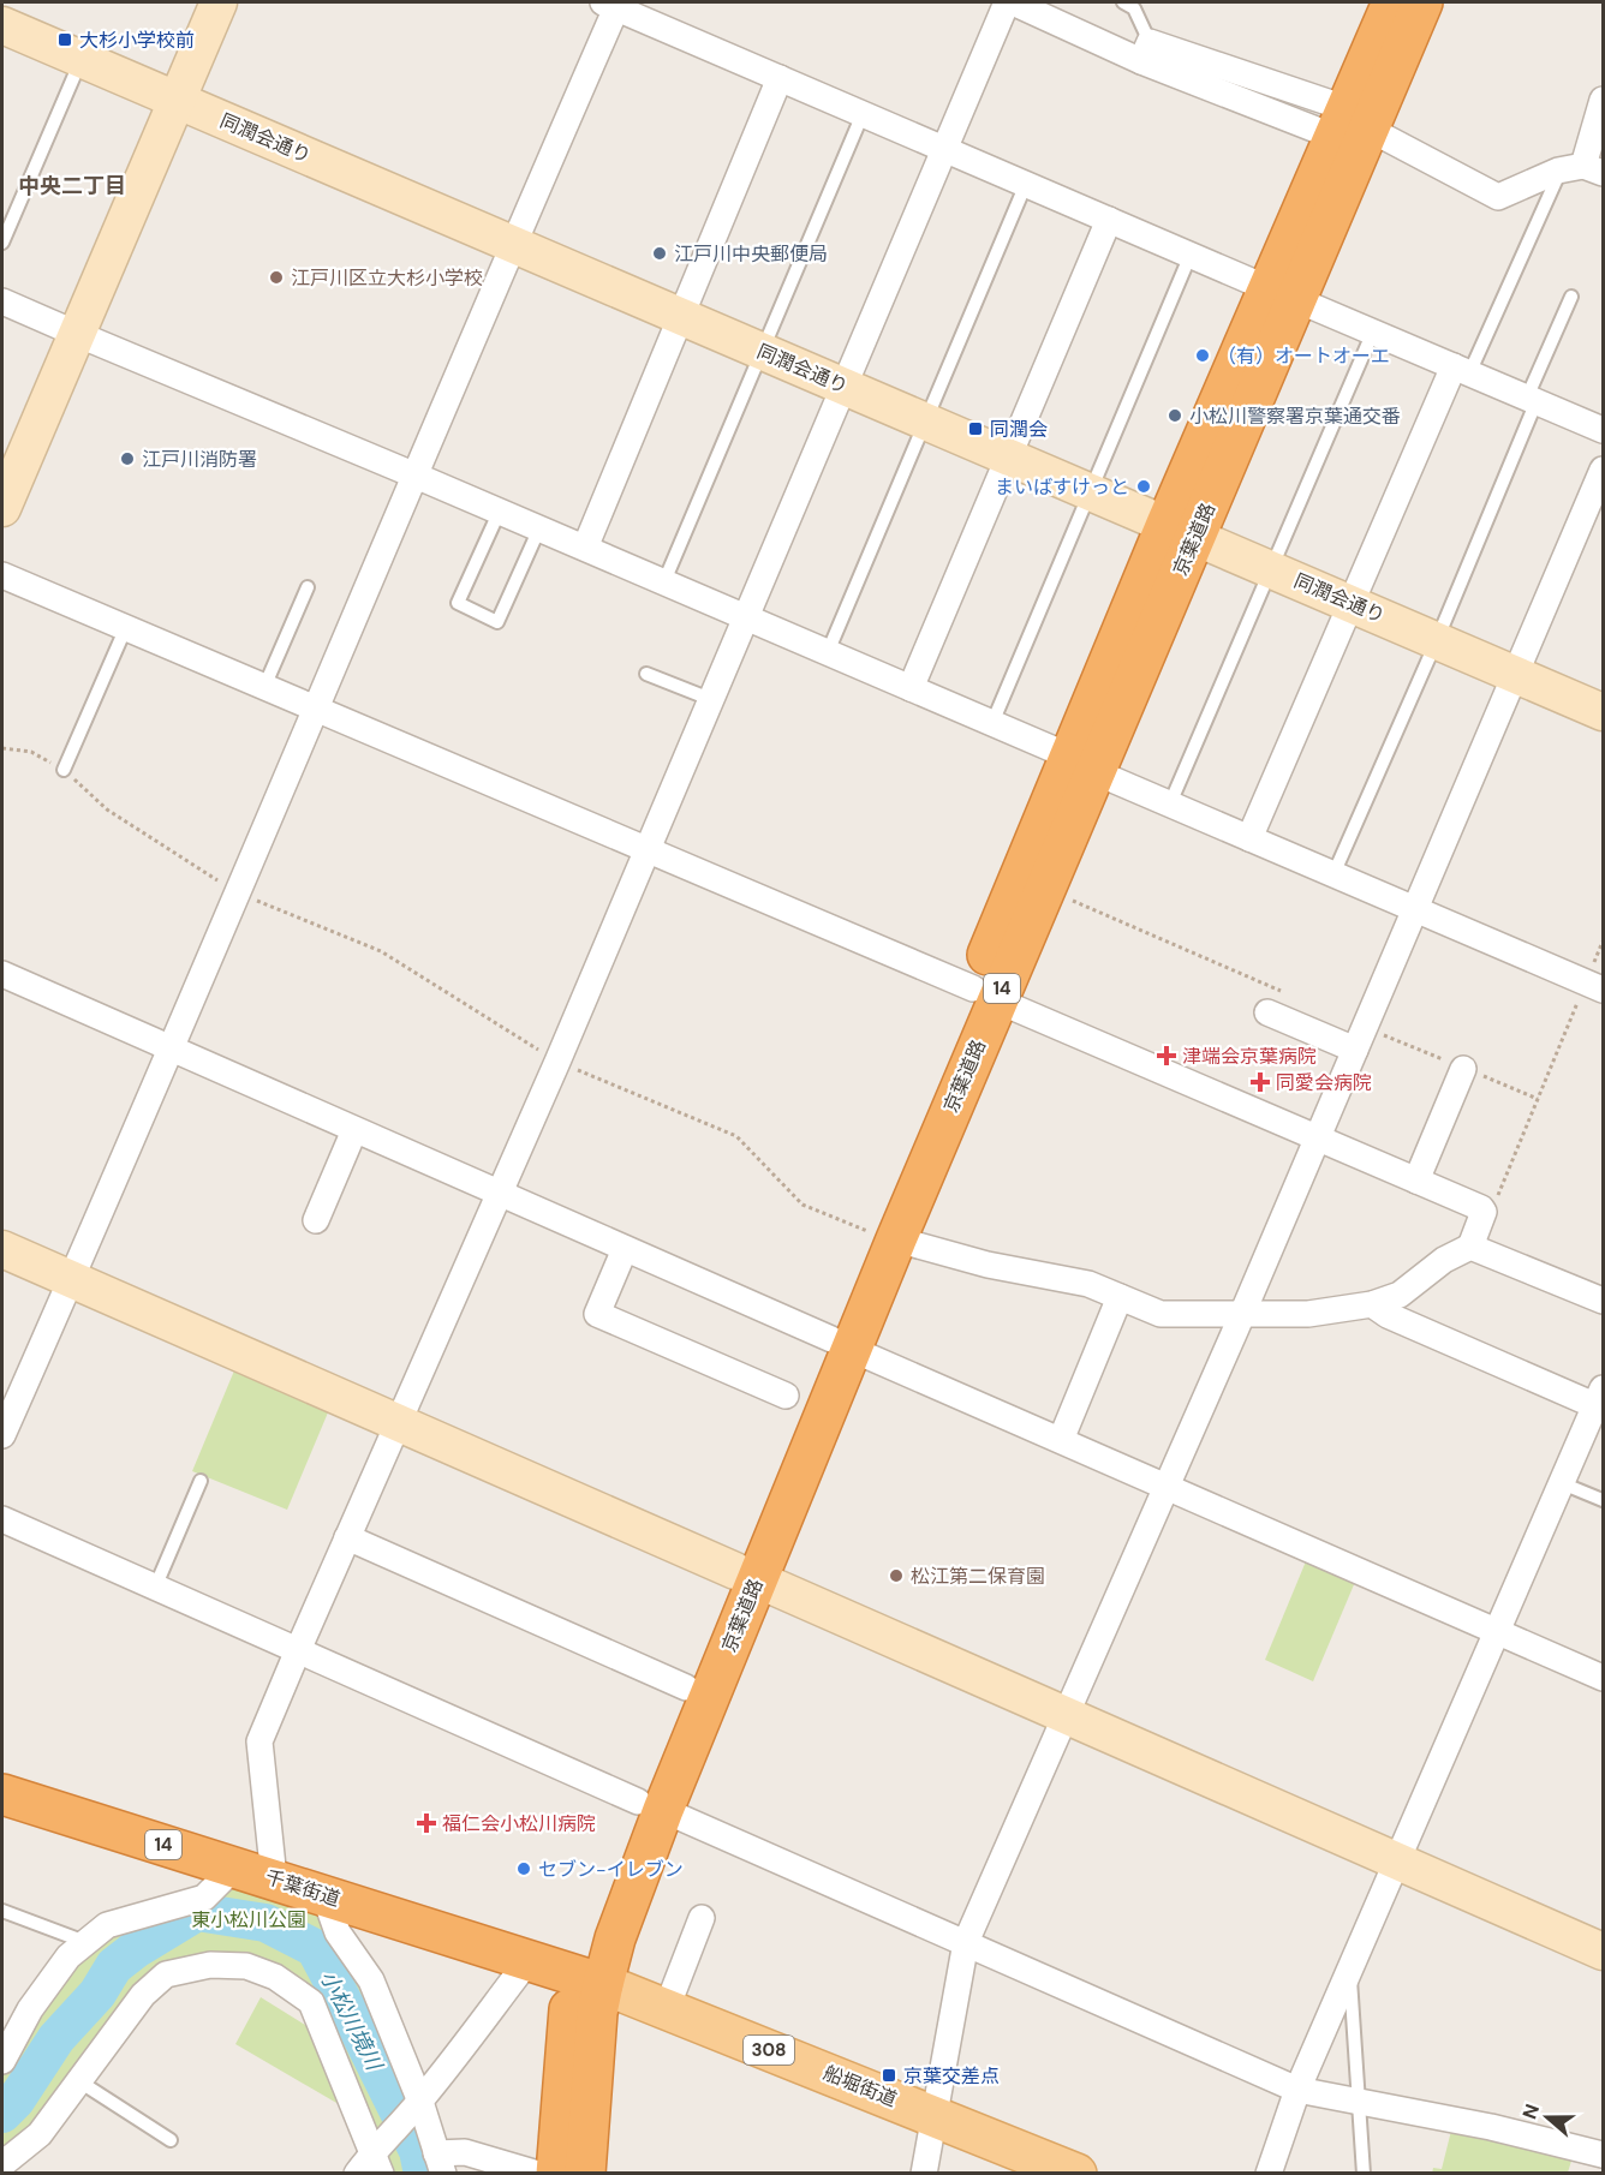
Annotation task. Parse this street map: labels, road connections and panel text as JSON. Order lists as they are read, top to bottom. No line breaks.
{"streets":{"highway":["京葉道路","14","千葉街道"],"main road":["308","船堀街道"],"street":["同潤会通り"]},"crossings":[["同潤会通り","京葉道路"],["京葉道路","千葉街道"],["京葉道路","船堀街道"],["千葉街道","船堀街道"]],"districts":["中央二丁目"],"water":["小松川境川"],"parks":["東小松川公園"],"places":{"transit":["大杉小学校前","同潤会","京葉交差点"],"other":["江戸川中央郵便局","江戸川区立大杉小学校","（有）オートオーエ","小松川警察署京葉通交番","江戸川消防署","まいばすけっと","松江第二保育園","セブン-イレブン"],"health":["津端会京葉病院","同愛会病院","福仁会小松川病院"]},"north":"left"}
